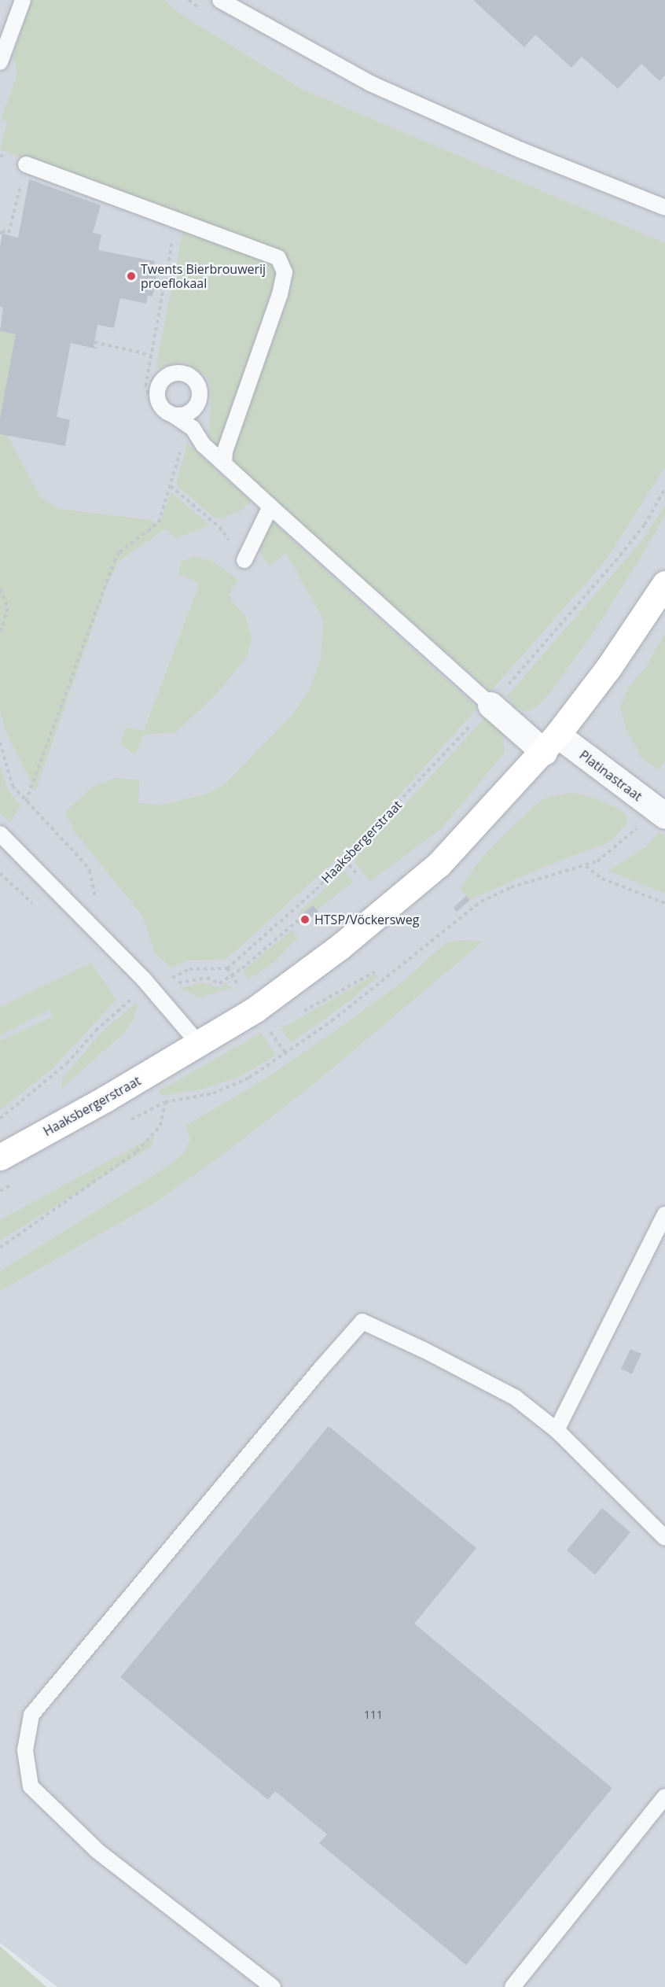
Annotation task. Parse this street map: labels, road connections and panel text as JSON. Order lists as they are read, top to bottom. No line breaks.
{"streets":{"main road":["Haaksbergerstraat"],"street":["Platinastraat"]},"crossings":[["Platinastraat","Haaksbergerstraat"]],"places":["Twents Bierbrouwerij proeflokaal","HTSP/Vöckersweg"],"house_numbers":["111"]}
